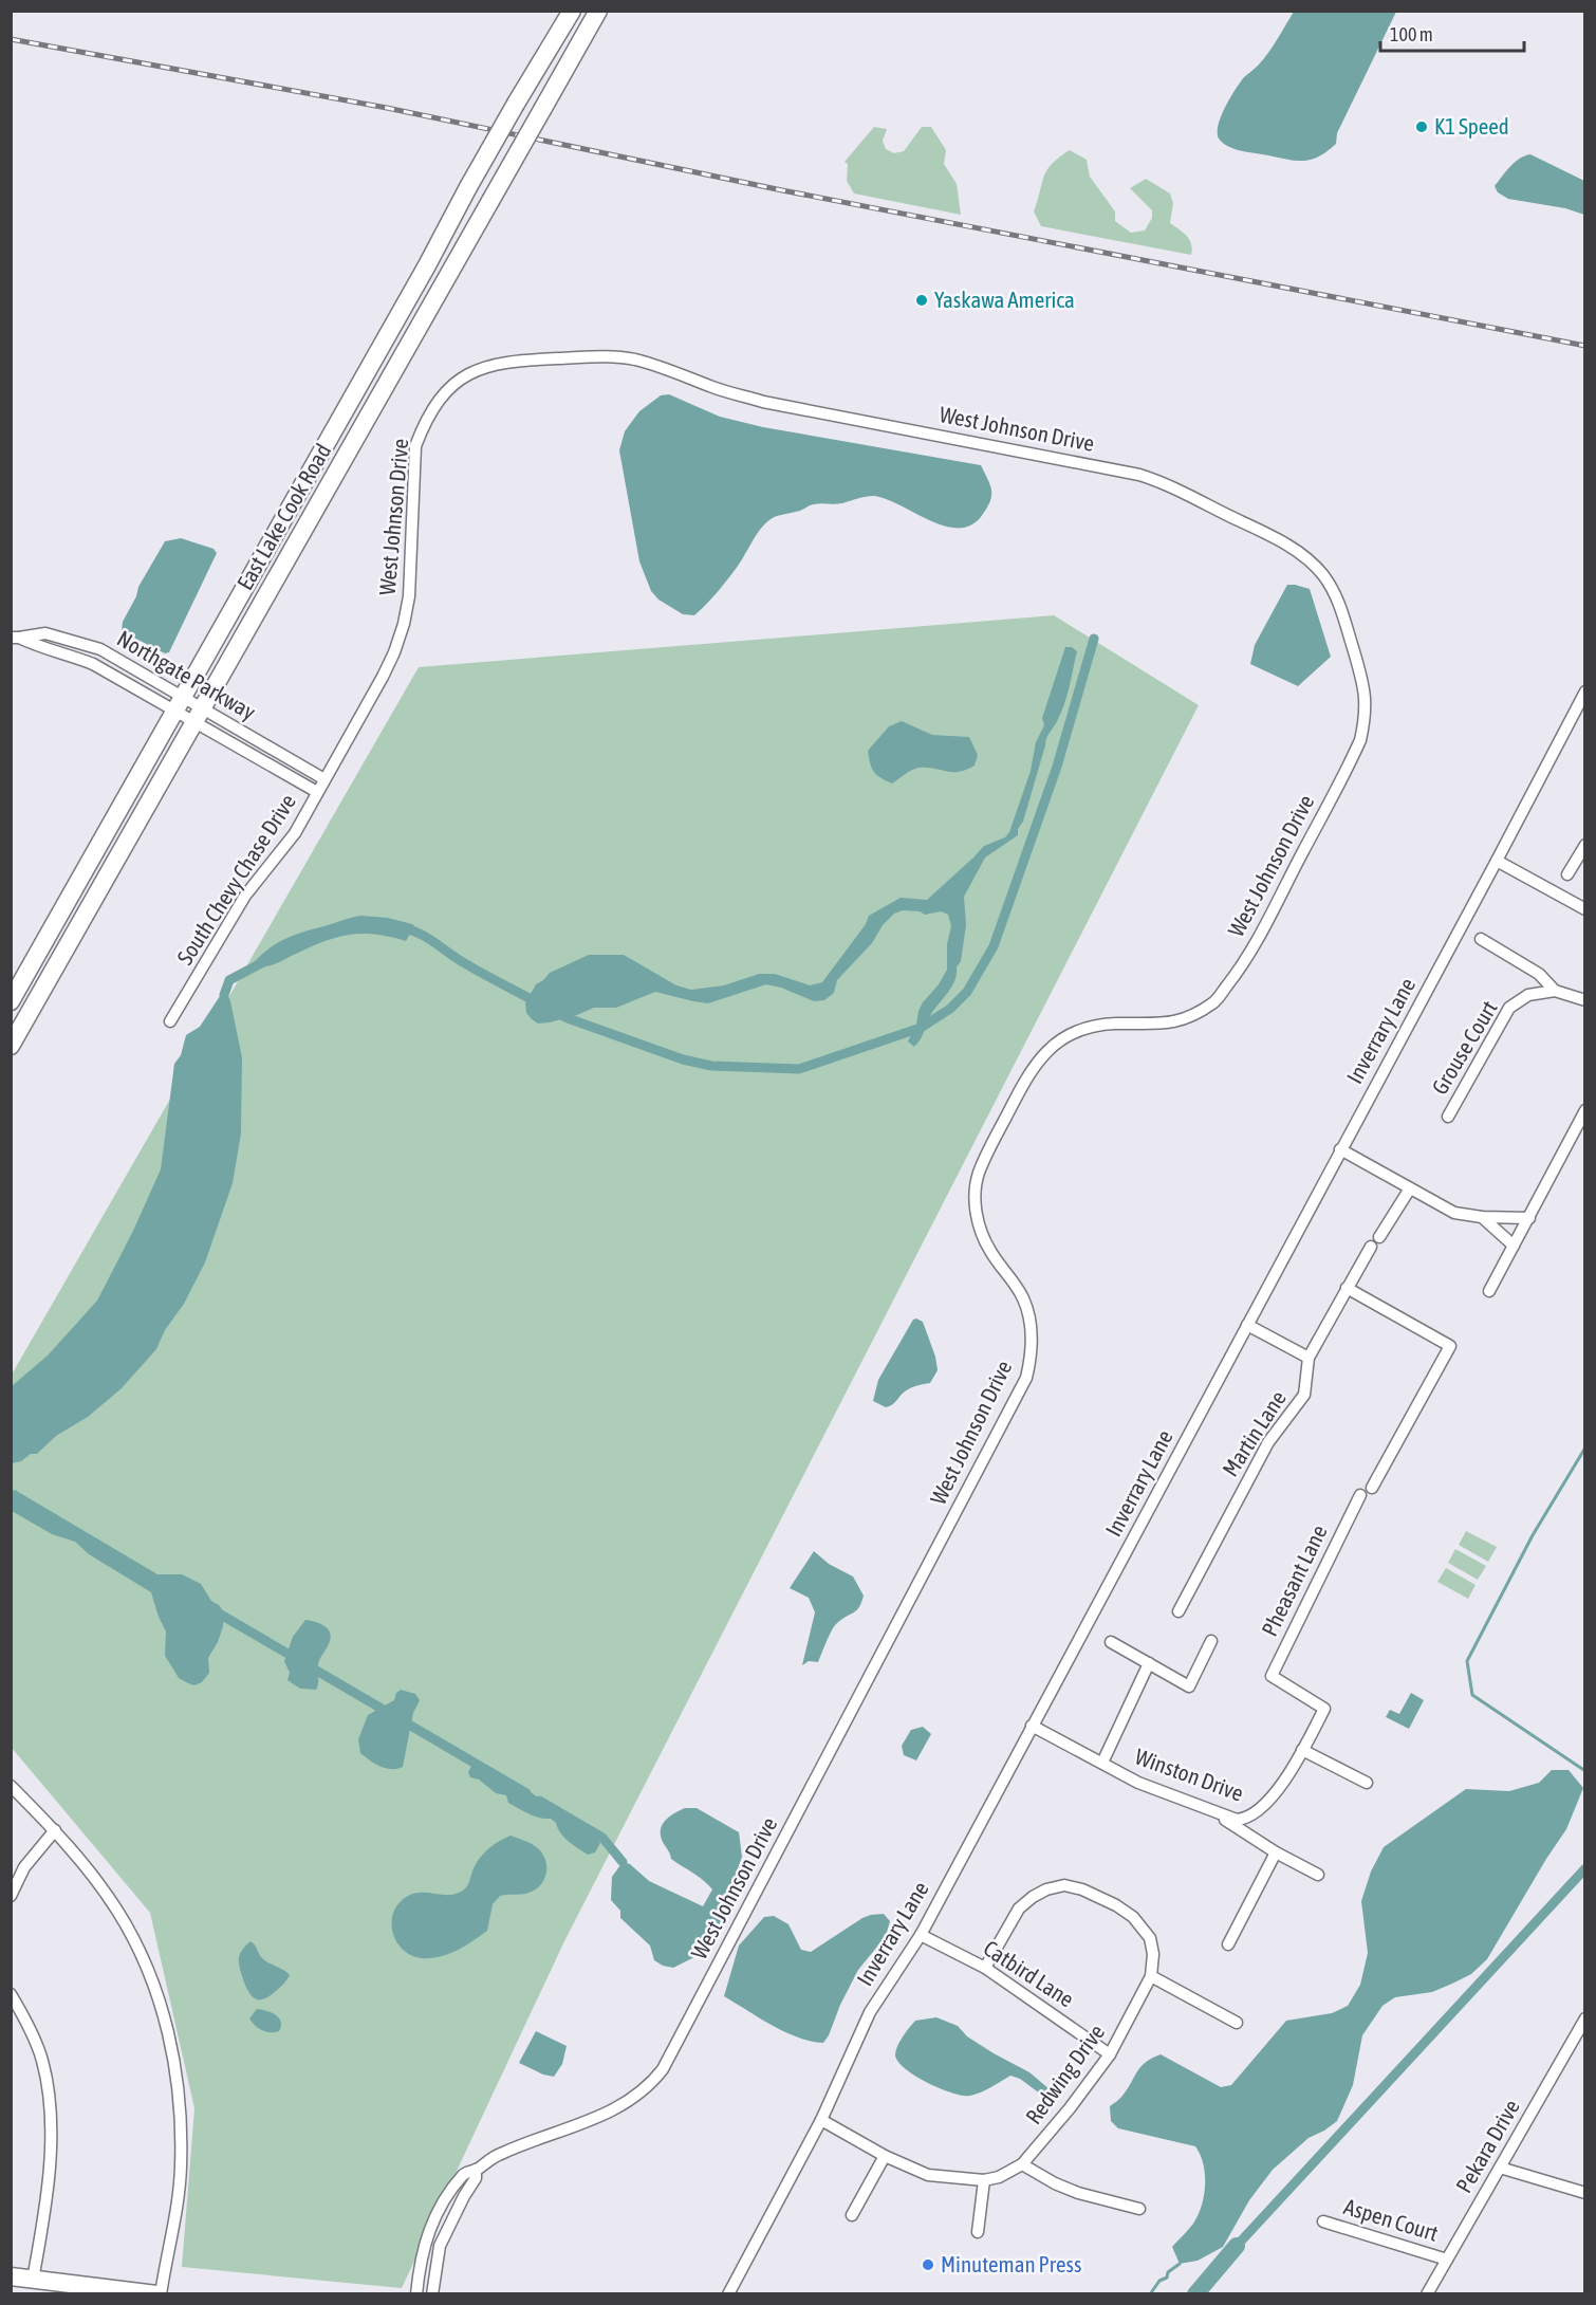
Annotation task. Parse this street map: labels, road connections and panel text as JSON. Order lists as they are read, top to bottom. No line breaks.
{"streets":{"main road":["East Lake Cook Road"],"street":["West Johnson Drive","Northgate Parkway","South Chevy Chase Drive","Inverrary Lane","Grouse Court","Martin Lane","Pheasant Lane","Winston Drive","Catbird Lane","Redwing Drive","Pekara Drive","Aspen Court"]},"crossings":[["West Johnson Drive","Northgate Parkway"],["West Johnson Drive","South Chevy Chase Drive"],["East Lake Cook Road","Northgate Parkway"],["Northgate Parkway","South Chevy Chase Drive"],["Inverrary Lane","Winston Drive"],["Inverrary Lane","Catbird Lane"],["Inverrary Lane","Redwing Drive"],["Pheasant Lane","Winston Drive"],["Catbird Lane","Redwing Drive"],["Pekara Drive","Aspen Court"]],"places":["K1 Speed","Yaskawa America","Minuteman Press"],"scale_bar":"100 m"}
